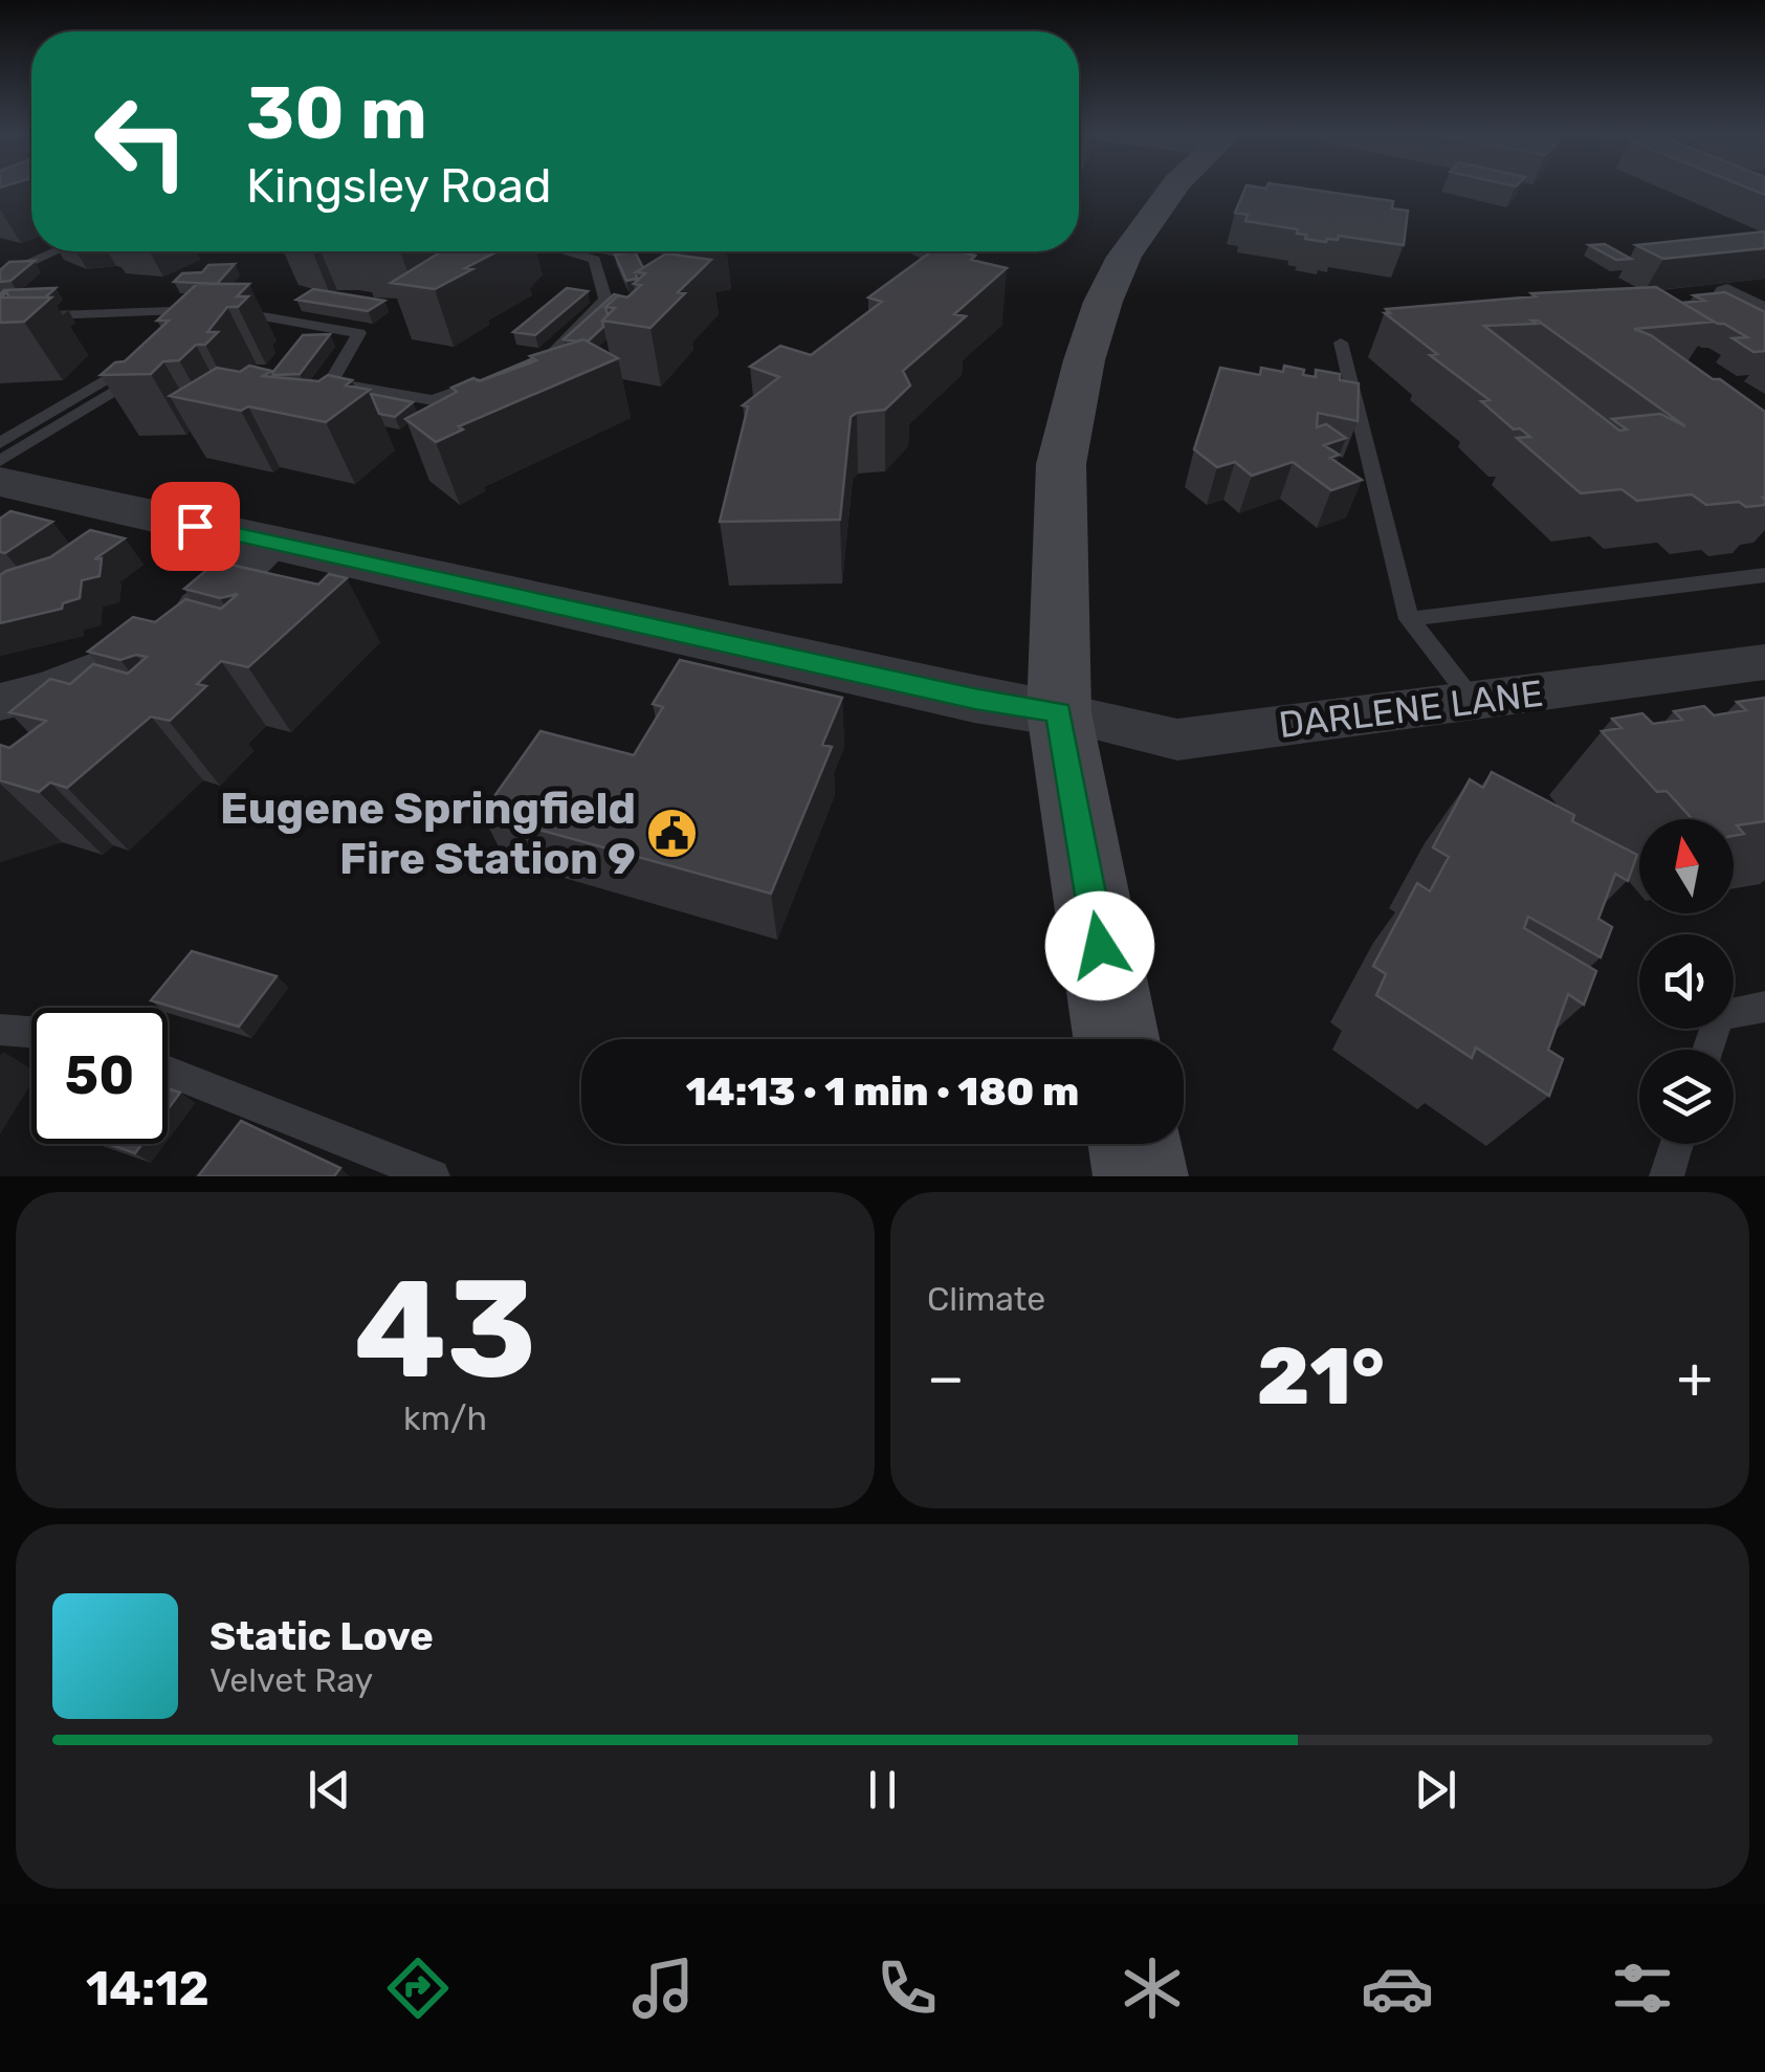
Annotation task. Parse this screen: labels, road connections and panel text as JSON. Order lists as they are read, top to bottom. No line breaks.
{"streets":{"street":["DARLENE LANE"]},"places":{"public building":["Eugene Springfield Fire Station 9"]},"north":"top","page":{"turn":["30 m","Kingsley Road"],"limit":"50","trip":"14:13 · 1 min · 180 m","tile":[["43","km/h"],"Climate"],"heat":["−","21°","+"],"song":["Static Love","Velvet Ray"],"tabs":"14:12"}}
